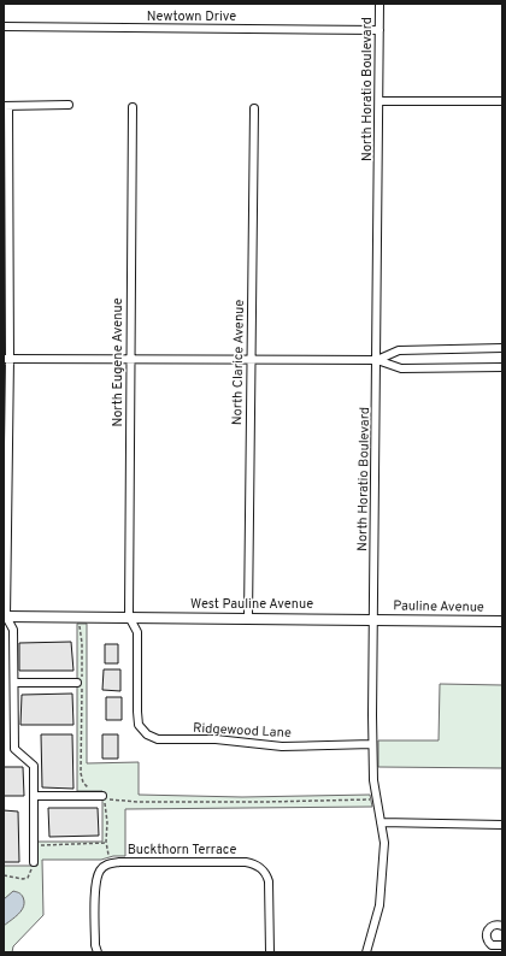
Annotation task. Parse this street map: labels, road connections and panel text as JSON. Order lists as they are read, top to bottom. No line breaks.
{"streets":{"street":["Newtown Drive","North Horatio Boulevard","North Eugene Avenue","North Clarice Avenue","West Pauline Avenue","Pauline Avenue","Ridgewood Lane","Buckthorn Terrace"]},"crossings":[["Newtown Drive","North Horatio Boulevard"],["North Horatio Boulevard","West Pauline Avenue"],["North Horatio Boulevard","Pauline Avenue"],["North Horatio Boulevard","Ridgewood Lane"],["North Eugene Avenue","West Pauline Avenue"],["North Eugene Avenue","Ridgewood Lane"],["North Clarice Avenue","West Pauline Avenue"],["West Pauline Avenue","Pauline Avenue"],["West Pauline Avenue","Ridgewood Lane"]]}
